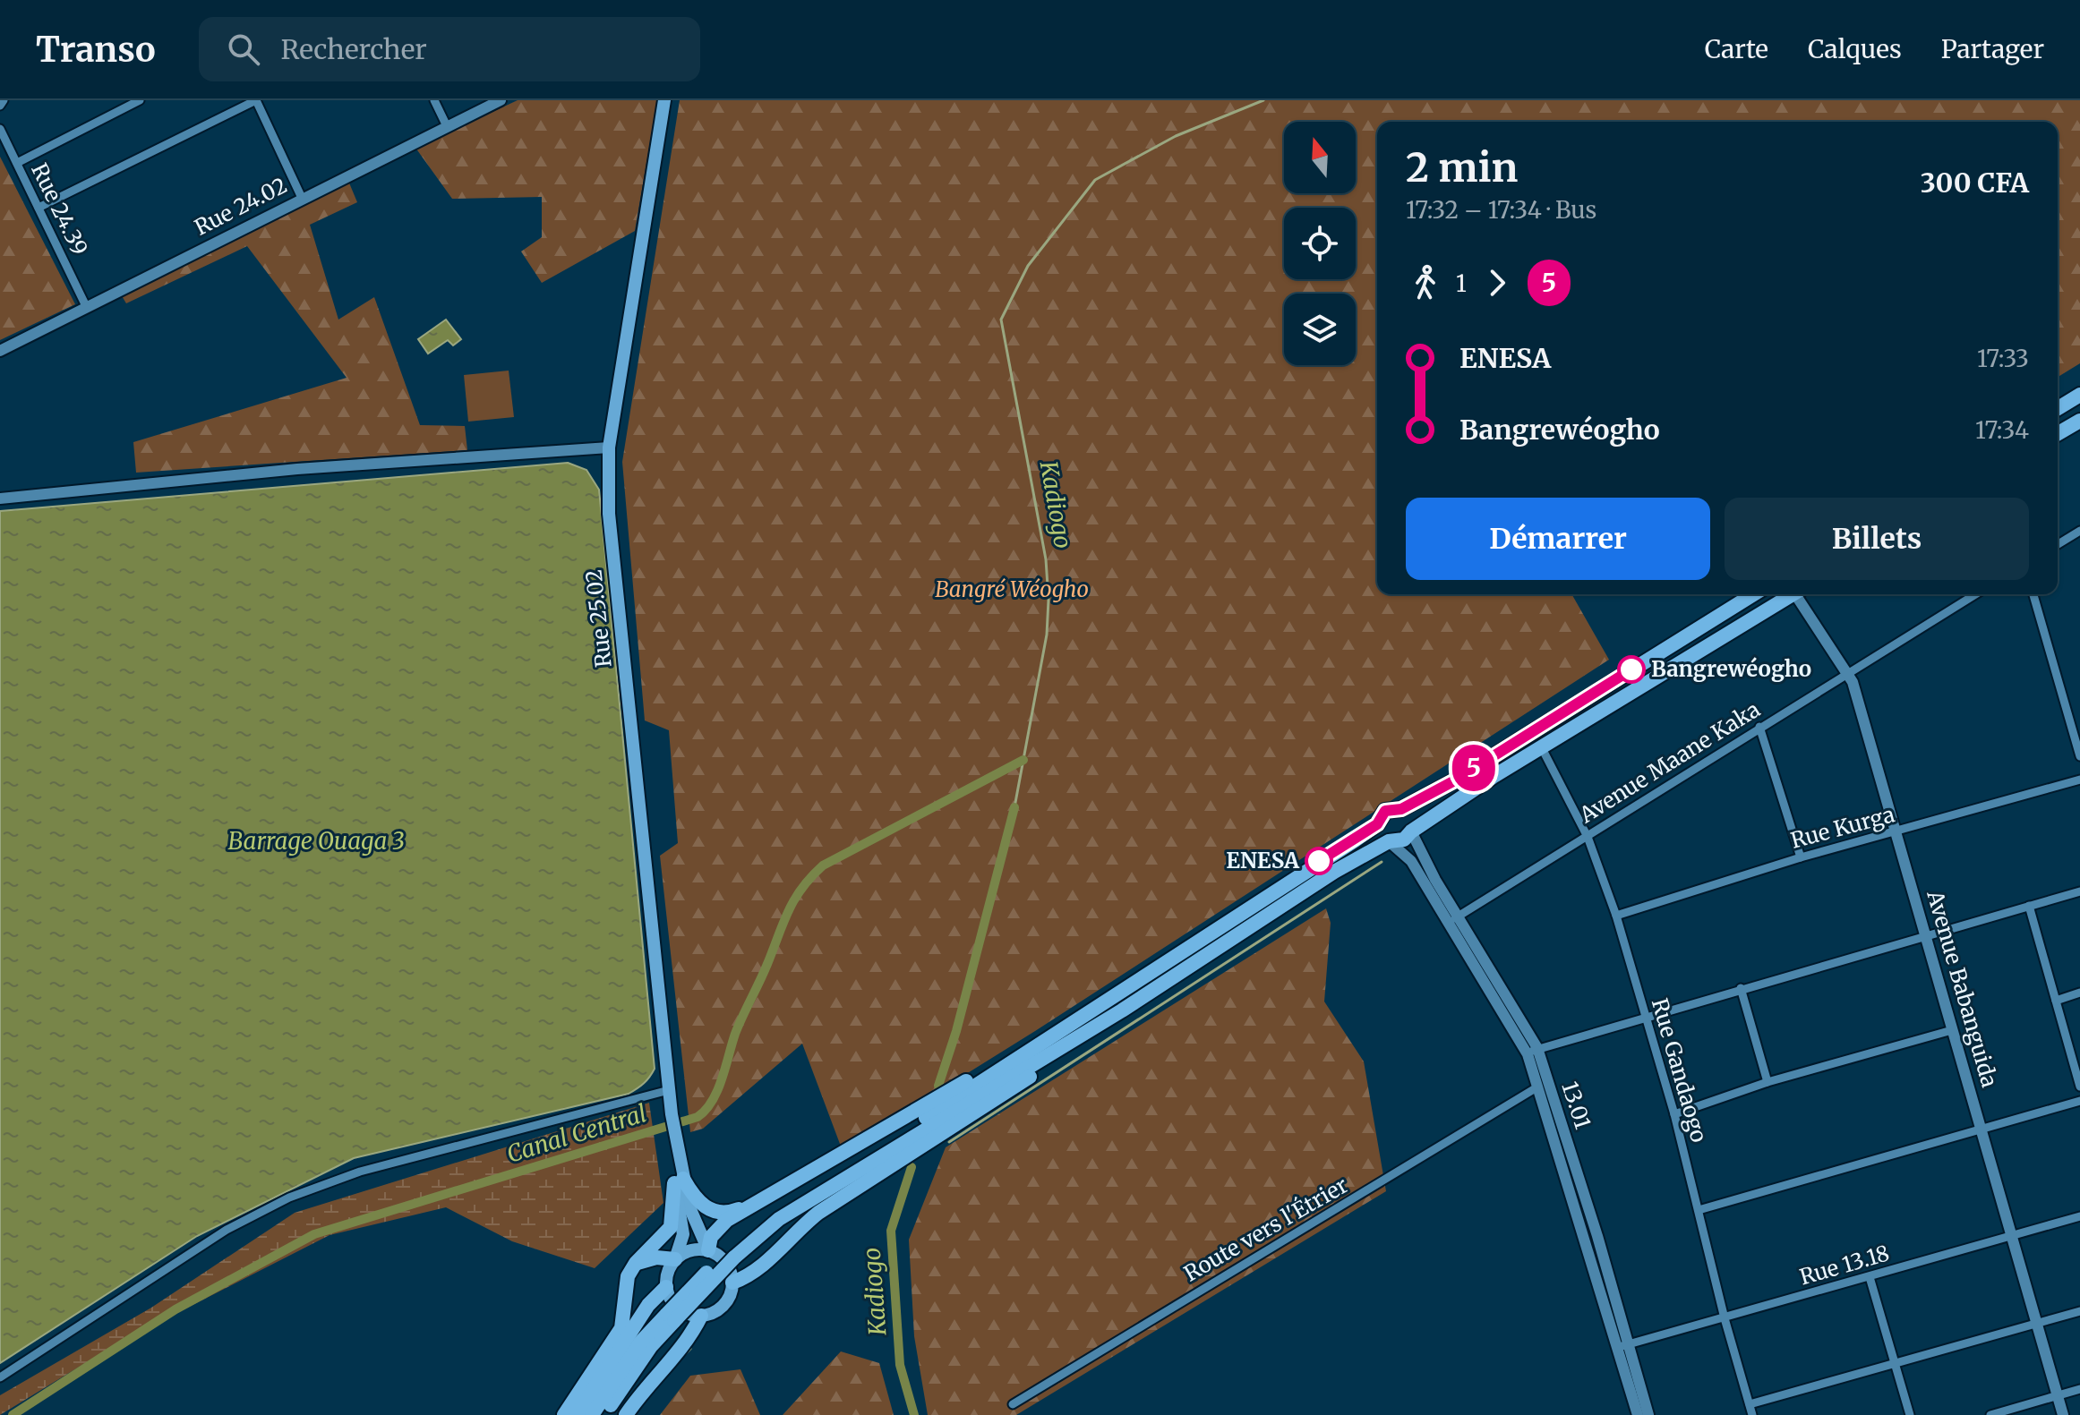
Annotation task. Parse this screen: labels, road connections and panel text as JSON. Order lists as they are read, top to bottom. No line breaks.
{"streets":{"main road":["Rue 25.02"],"street":["Rue 24.02","Rue 24.39","Avenue Maane Kaka","Rue Kurga","Avenue Babanguida","Rue Gandaogo","13.01","Route vers l'Étrier","Rue 13.18"]},"crossings":[["Rue 24.02","Rue 24.39"],["Avenue Maane Kaka","Avenue Babanguida"],["Avenue Maane Kaka","Rue Gandaogo"],["Avenue Maane Kaka","13.01"],["Rue Kurga","Avenue Babanguida"],["Rue Kurga","Rue Gandaogo"],["Avenue Babanguida","Rue 13.18"],["Rue Gandaogo","Rue 13.18"],["13.01","Route vers l'Étrier"],["13.01","Rue 13.18"]],"water":["Kadiogo","Barrage Ouaga 3","Canal Central"],"parks":["Bangré Wéogho"],"places":["Bangrewéogho","ENESA"],"lines":["bus line 5"],"north":"top","page":{"header":"Transo","search":"Rechercher","nav":["Carte","Calques","Partager"],"on_map":"5","heading":["2 min","17:32 – 17:34 · Bus","300 CFA"],"legs":["1","5"],"list":[{"name":"ENESA","value":"17:33"},{"name":"Bangrewéogho","value":"17:34"}],"buttons":["Démarrer","Billets"]}}
